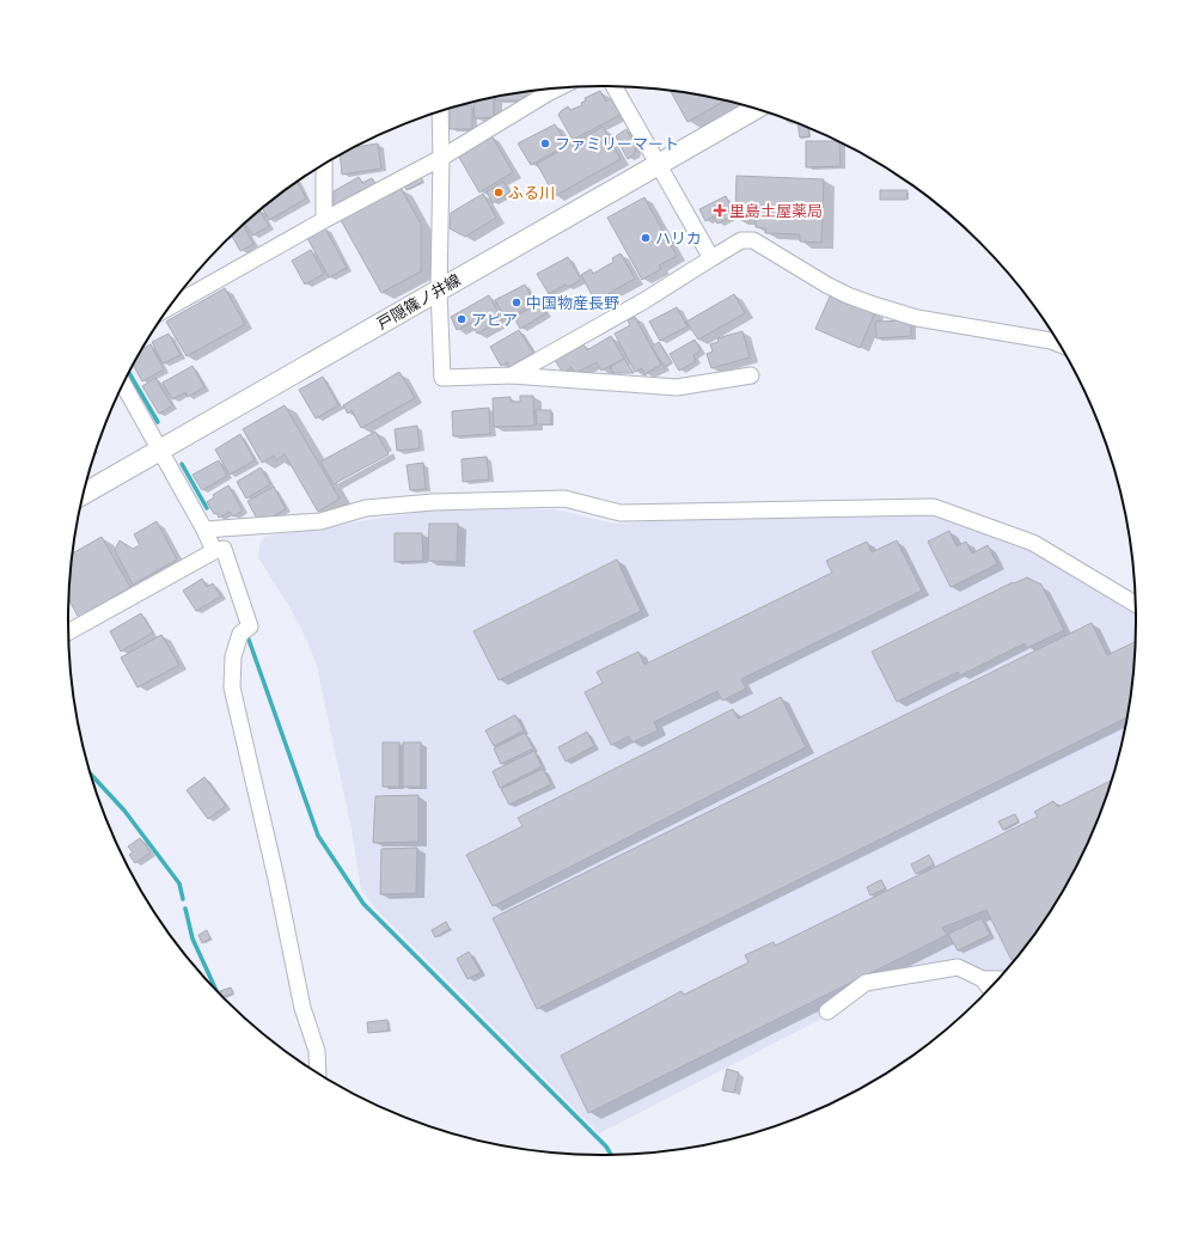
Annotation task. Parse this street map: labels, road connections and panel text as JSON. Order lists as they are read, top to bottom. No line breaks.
{"streets":{"main road":["戸隠篠ノ井線"]},"places":{"other":["ファミリーマート","ふる川","ハリカ","中国物産長野","アピア"],"health":["里島土屋薬局"]}}
